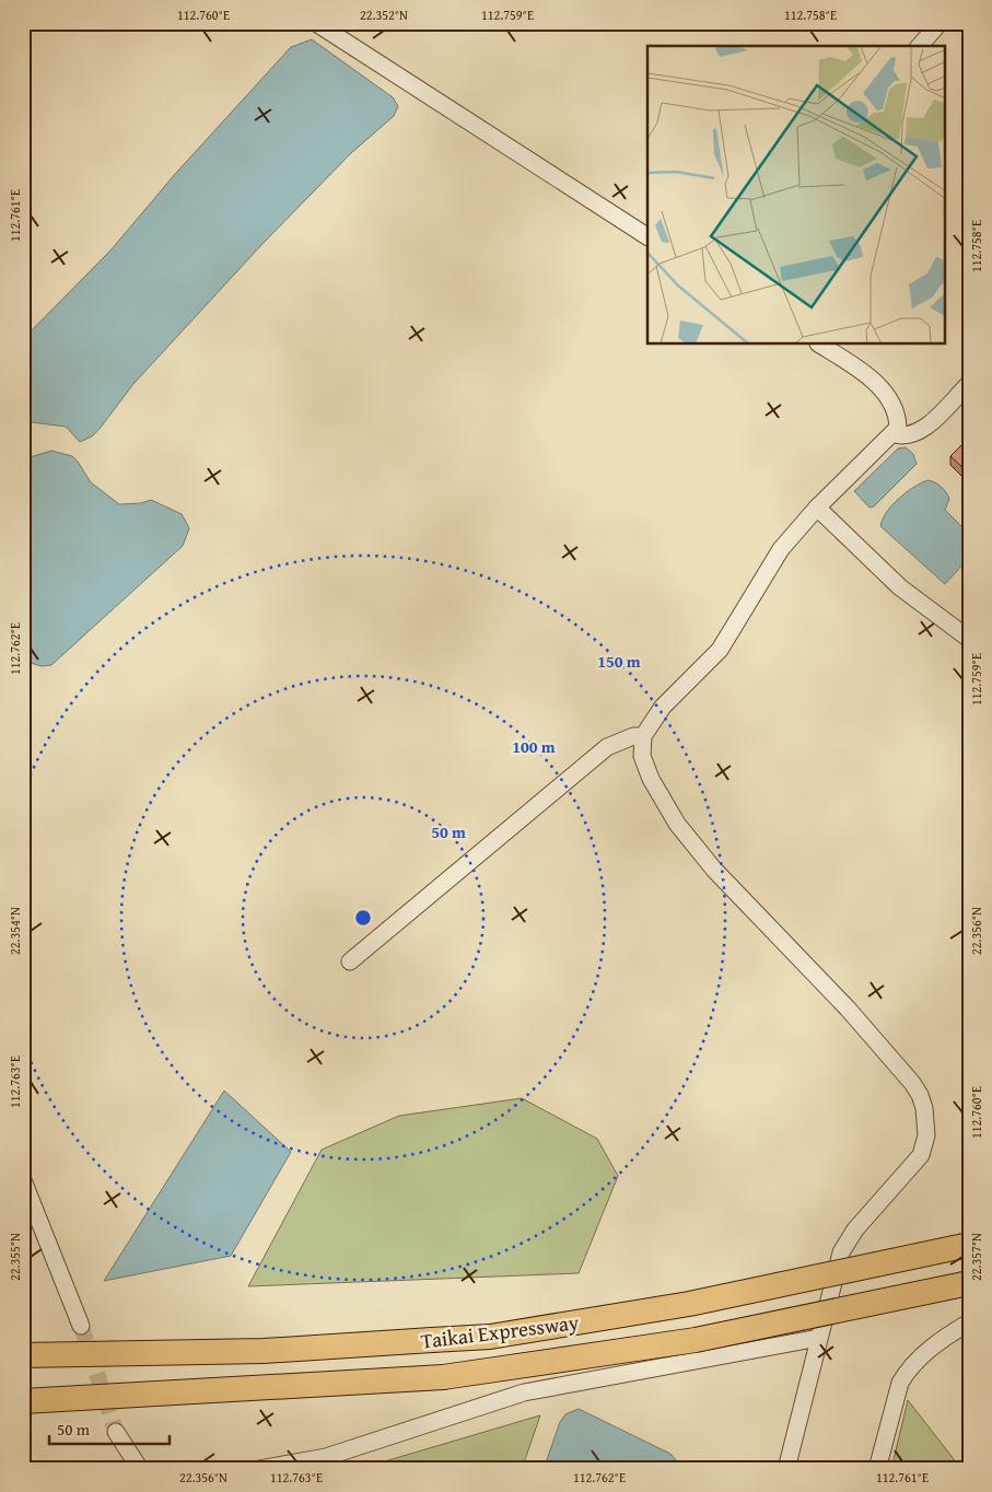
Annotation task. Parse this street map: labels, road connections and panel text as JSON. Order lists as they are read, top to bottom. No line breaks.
{"streets":{"highway":["Taikai Expressway"]},"scale_bar":"50 m","coordinates":["112.760°E","22.352°N","112.759°E","112.758°E","112.761°E","112.762°E","22.356°N","22.354°N","112.763°E","22.357°N","22.355°N"],"rings":["150 m","100 m","50 m"]}
